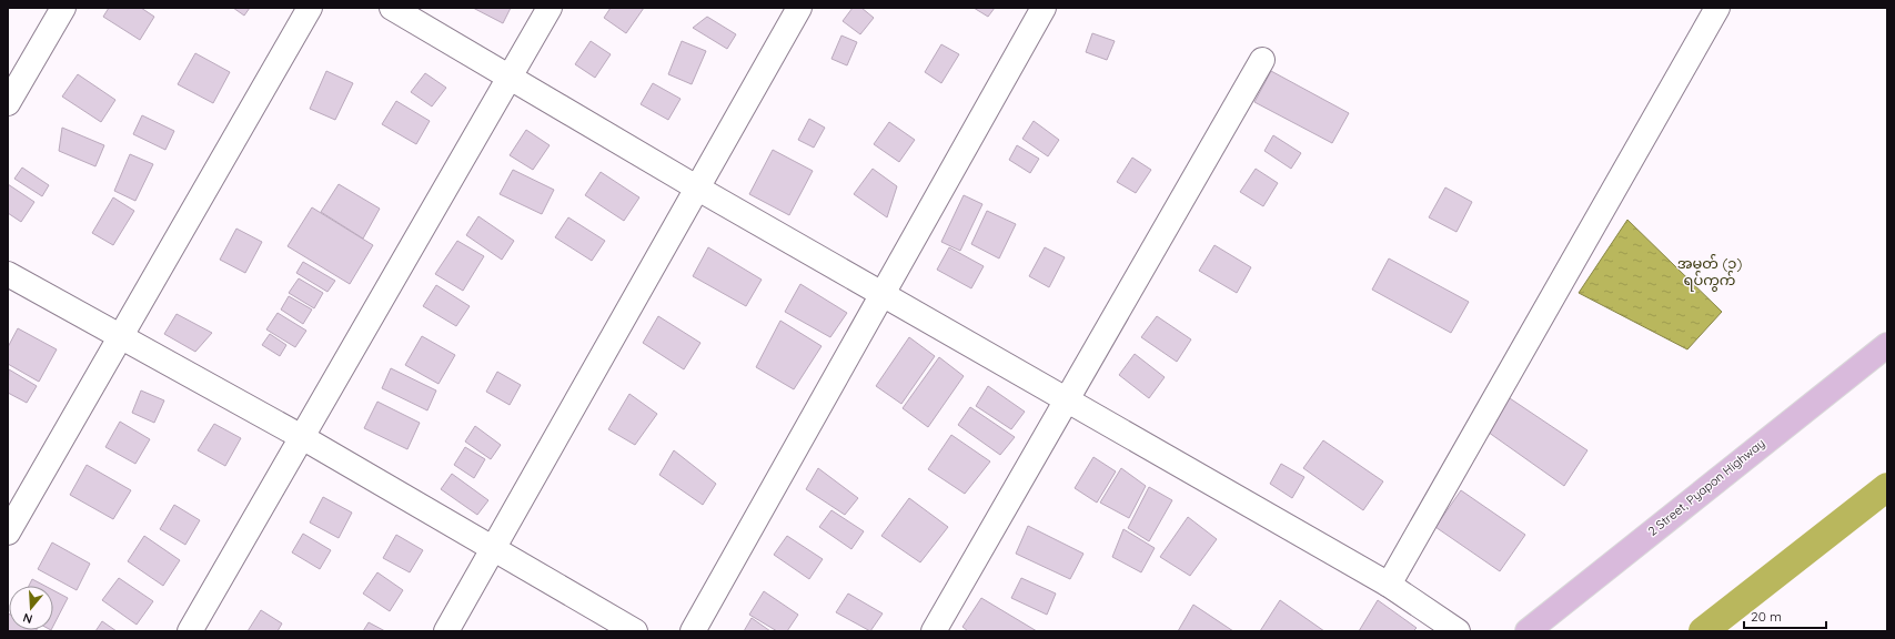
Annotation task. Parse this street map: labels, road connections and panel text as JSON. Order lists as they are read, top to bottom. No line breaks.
{"streets":{"main road":["2 Street, Pyapon Highway"]},"districts":["အမှတ် (၁) ရပ်ကွက်"],"scale_bar":"20 m","north":"bottom"}
